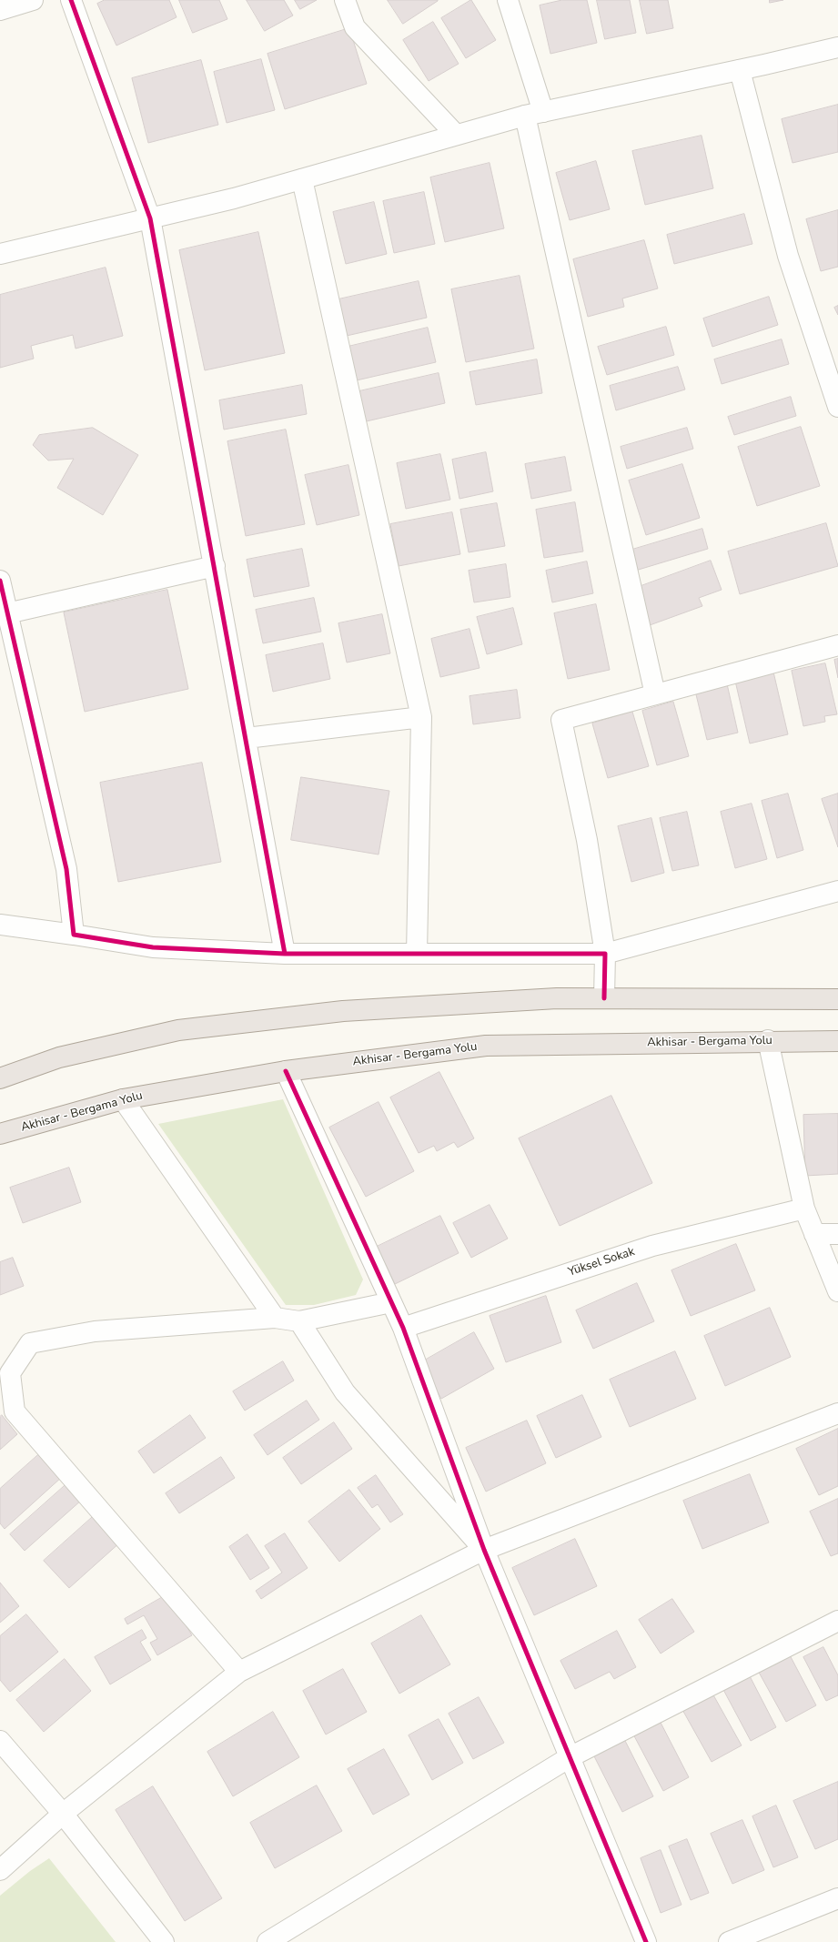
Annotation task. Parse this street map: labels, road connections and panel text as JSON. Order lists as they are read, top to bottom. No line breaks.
{"streets":{"main road":["Akhisar - Bergama Yolu"],"street":["Yüksel Sokak"]}}
